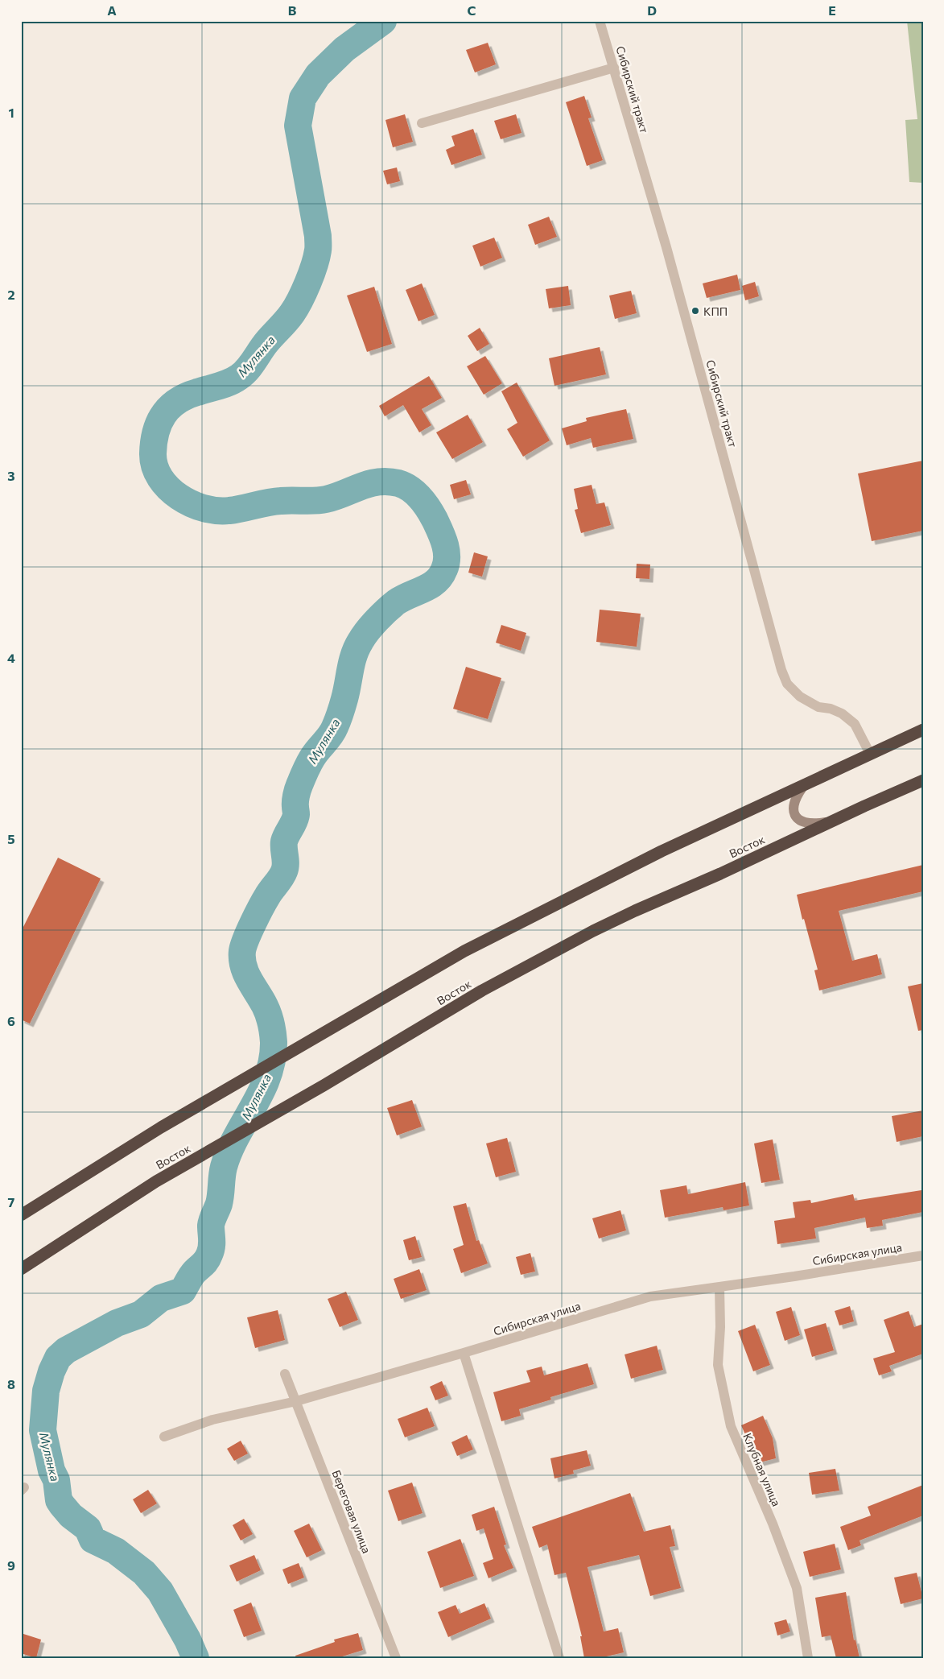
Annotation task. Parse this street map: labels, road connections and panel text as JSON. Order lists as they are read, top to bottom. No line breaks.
{"streets":{"highway":["Восток"],"street":["Сибирский тракт","Сибирская улица","Клубная улица","Береговая улица"]},"crossings":[["Сибирская улица","Клубная улица"],["Сибирская улица","Береговая улица"]],"water":["Мулянка"],"places":["КПП"],"grid":{"columns":["A","B","C","D","E"],"rows":["1","2","3","4","5","6","7","8","9"]}}
